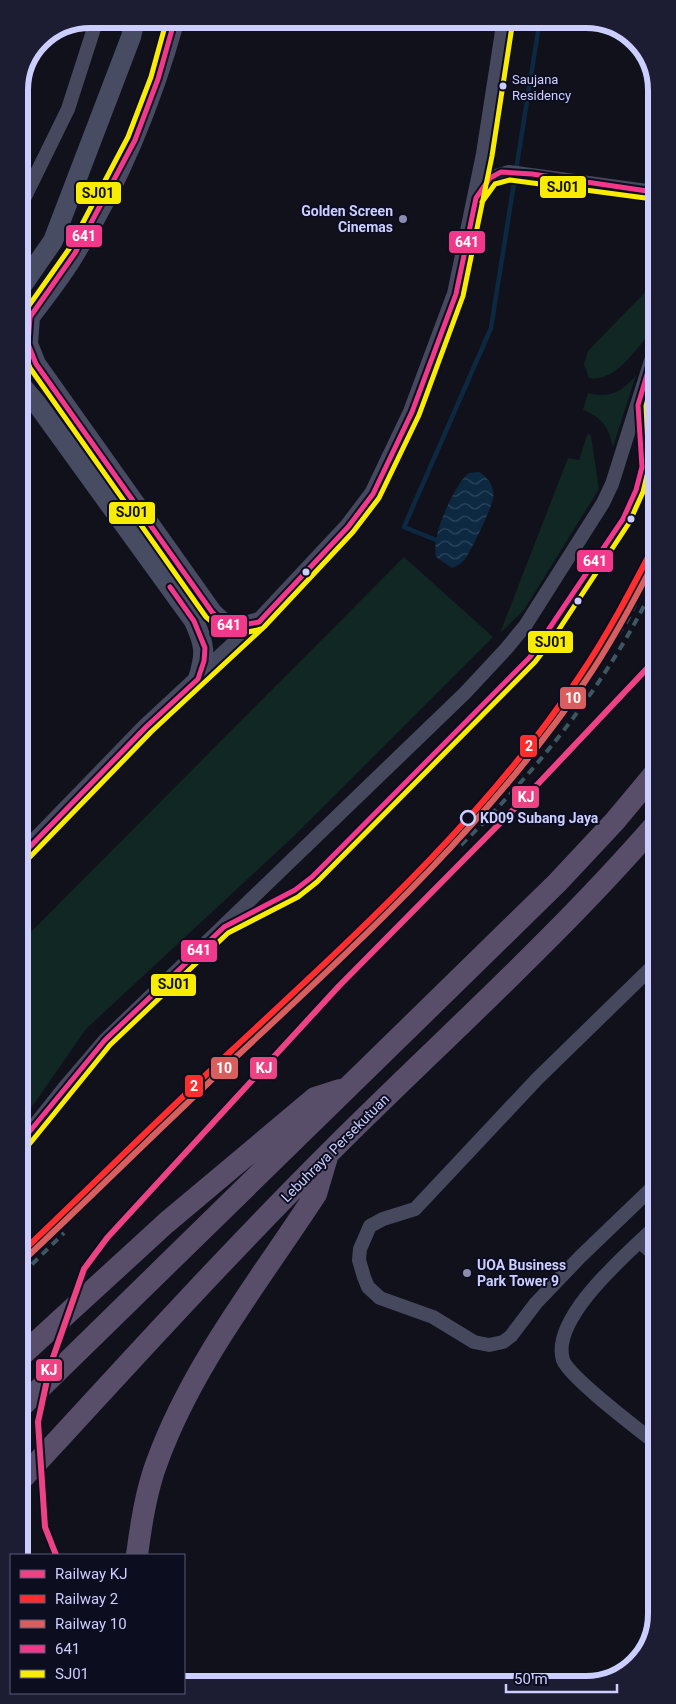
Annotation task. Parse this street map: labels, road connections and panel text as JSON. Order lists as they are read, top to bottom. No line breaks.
{"streets":{"highway":["Lebuhraya Persekutuan"]},"places":["Saujana Residency","Golden Screen Cinemas","KD09 Subang Jaya","UOA Business Park Tower 9"],"lines":["transit line 641","transit line SJ01","rail line 2","rail line 10","rail line KJ"],"legend":["Railway KJ","Railway 2","Railway 10","641","SJ01"],"scale_bar":"50 m"}
